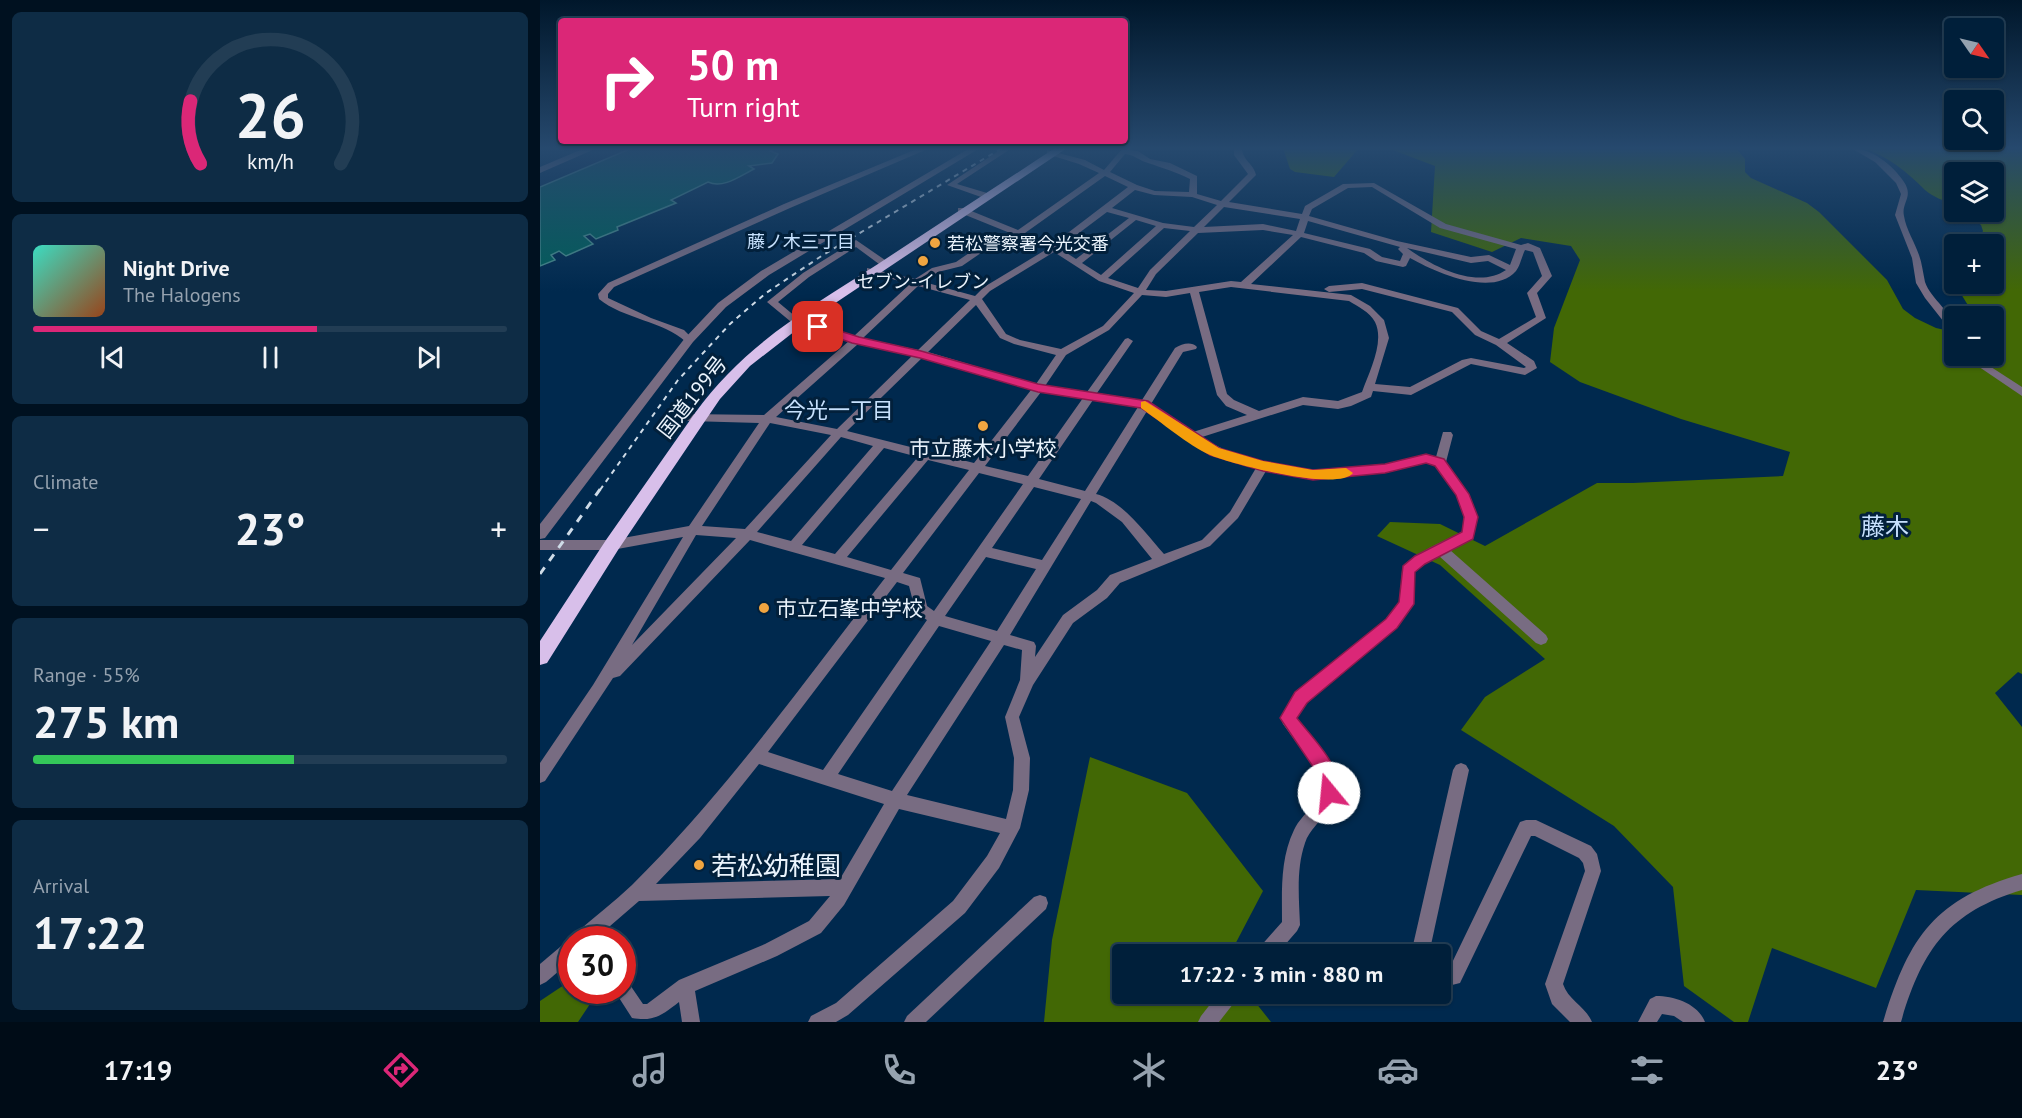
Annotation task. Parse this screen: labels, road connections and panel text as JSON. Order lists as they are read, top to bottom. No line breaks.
{"streets":{"highway":["国道199号"]},"districts":["藤ノ木三丁目","今光一丁目","藤木"],"places":["若松警察署今光交番","セブン-イレブン","市立藤木小学校","市立石峯中学校","若松幼稚園"],"north":"bottom right","page":{"map_buttons":["+","−"],"turn":["50 m","Turn right"],"song":["Night Drive","The Halogens"],"tile":["Climate",["Range · 55%","275 km"],["Arrival","17:22"]],"heat":["−","23°","+"],"limit":"30","trip":"17:22 · 3 min · 880 m","tabs":["17:19","23°"],"gauge":["26","km/h"]}}
